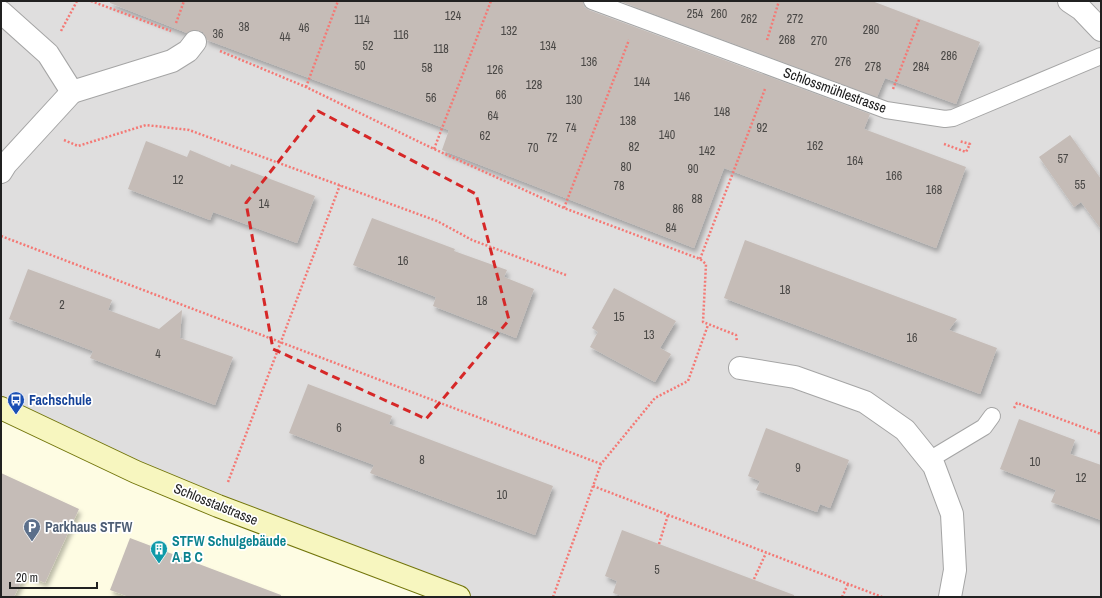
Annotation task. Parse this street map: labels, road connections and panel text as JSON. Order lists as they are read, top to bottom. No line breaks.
{"streets":{"main road":["Schlosstalstrasse"],"lane":["Schlossmühlestrasse"]},"places":{"bus stop":["Fachschule"],"parking":["Parkhaus STFW"],"building":["STFW Schulgebäude A B C"]},"house_numbers":["254","260","124","262","272","114","38","46","280","132","36","116","44","268","270","52","134","118","286","136","276","50","278","284","58","126","144","128","66","146","56","130","148","64","138","74","92","140","62","72","162","82","70","142","57","164","80","90","166","12","55","78","168","88","14","86","84","16","18","18","2","15","13","16","4","6","8","10","9","12","10","5"],"scale_bar":"20 m"}
